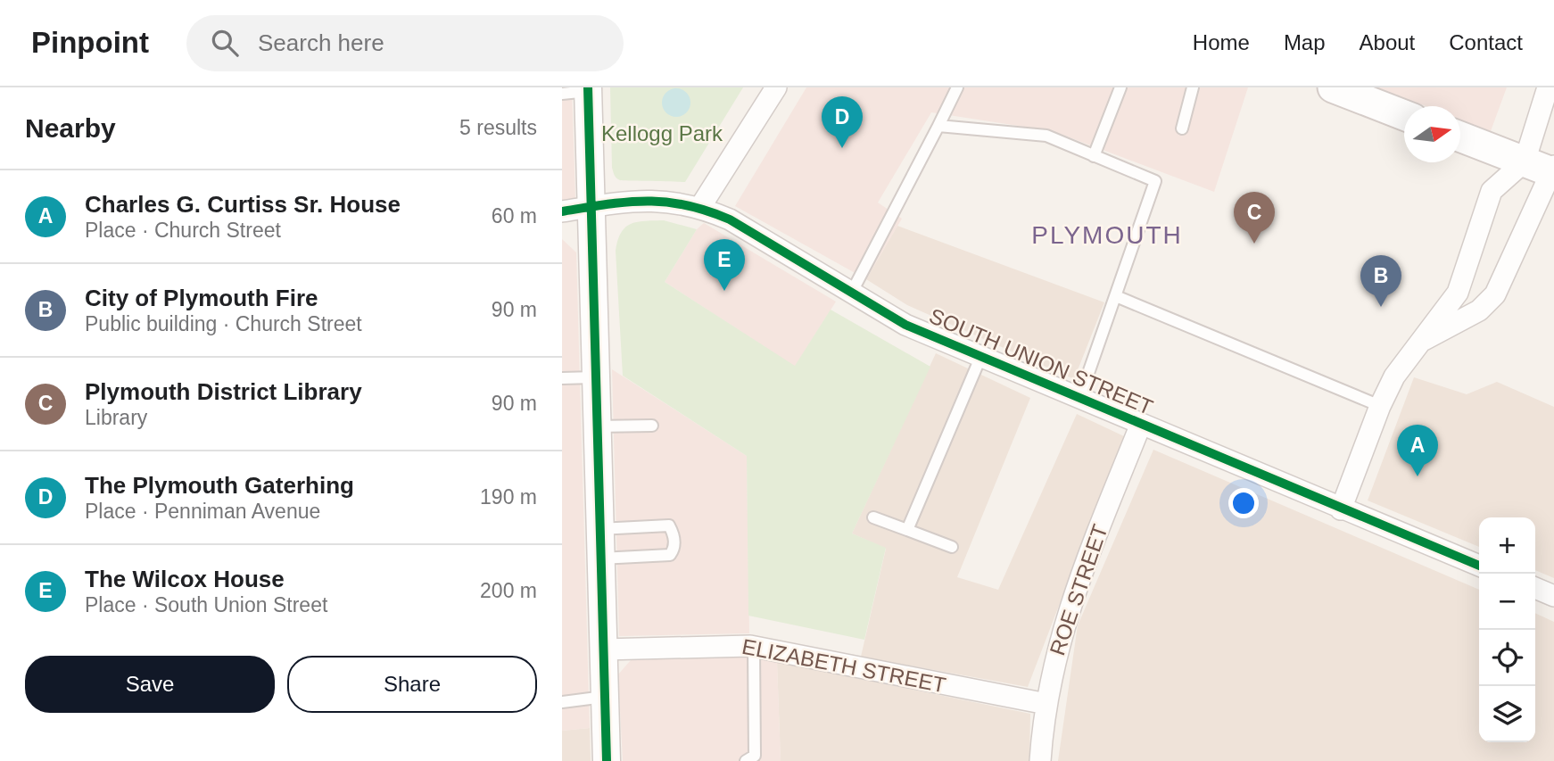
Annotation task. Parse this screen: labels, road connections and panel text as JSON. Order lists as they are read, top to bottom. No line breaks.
{"streets":{"street":["SOUTH UNION STREET","ROE STREET","ELIZABETH STREET"]},"crossings":[["SOUTH UNION STREET","ROE STREET"],["ROE STREET","ELIZABETH STREET"]],"districts":["PLYMOUTH"],"parks":["Kellogg Park"],"north":"right","page":{"header":"Pinpoint","search":"Search here","nav":["Home","Map","About","Contact"],"heading":["Nearby","5 results"],"pins":["D","C","E","B","A"],"list":[{"mark":"A","name":"Charles G. Curtiss Sr. House","note":"Place · Church Street","value":"60 m"},{"mark":"B","name":"City of Plymouth Fire","note":"Public building · Church Street","value":"90 m"},{"mark":"C","name":"Plymouth District Library","note":"Library","value":"90 m"},{"mark":"D","name":"The Plymouth Gaterhing","note":"Place · Penniman Avenue","value":"190 m"},{"mark":"E","name":"The Wilcox House","note":"Place · South Union Street","value":"200 m"}],"map_buttons":["+","−"],"buttons":["Save","Share"]}}
